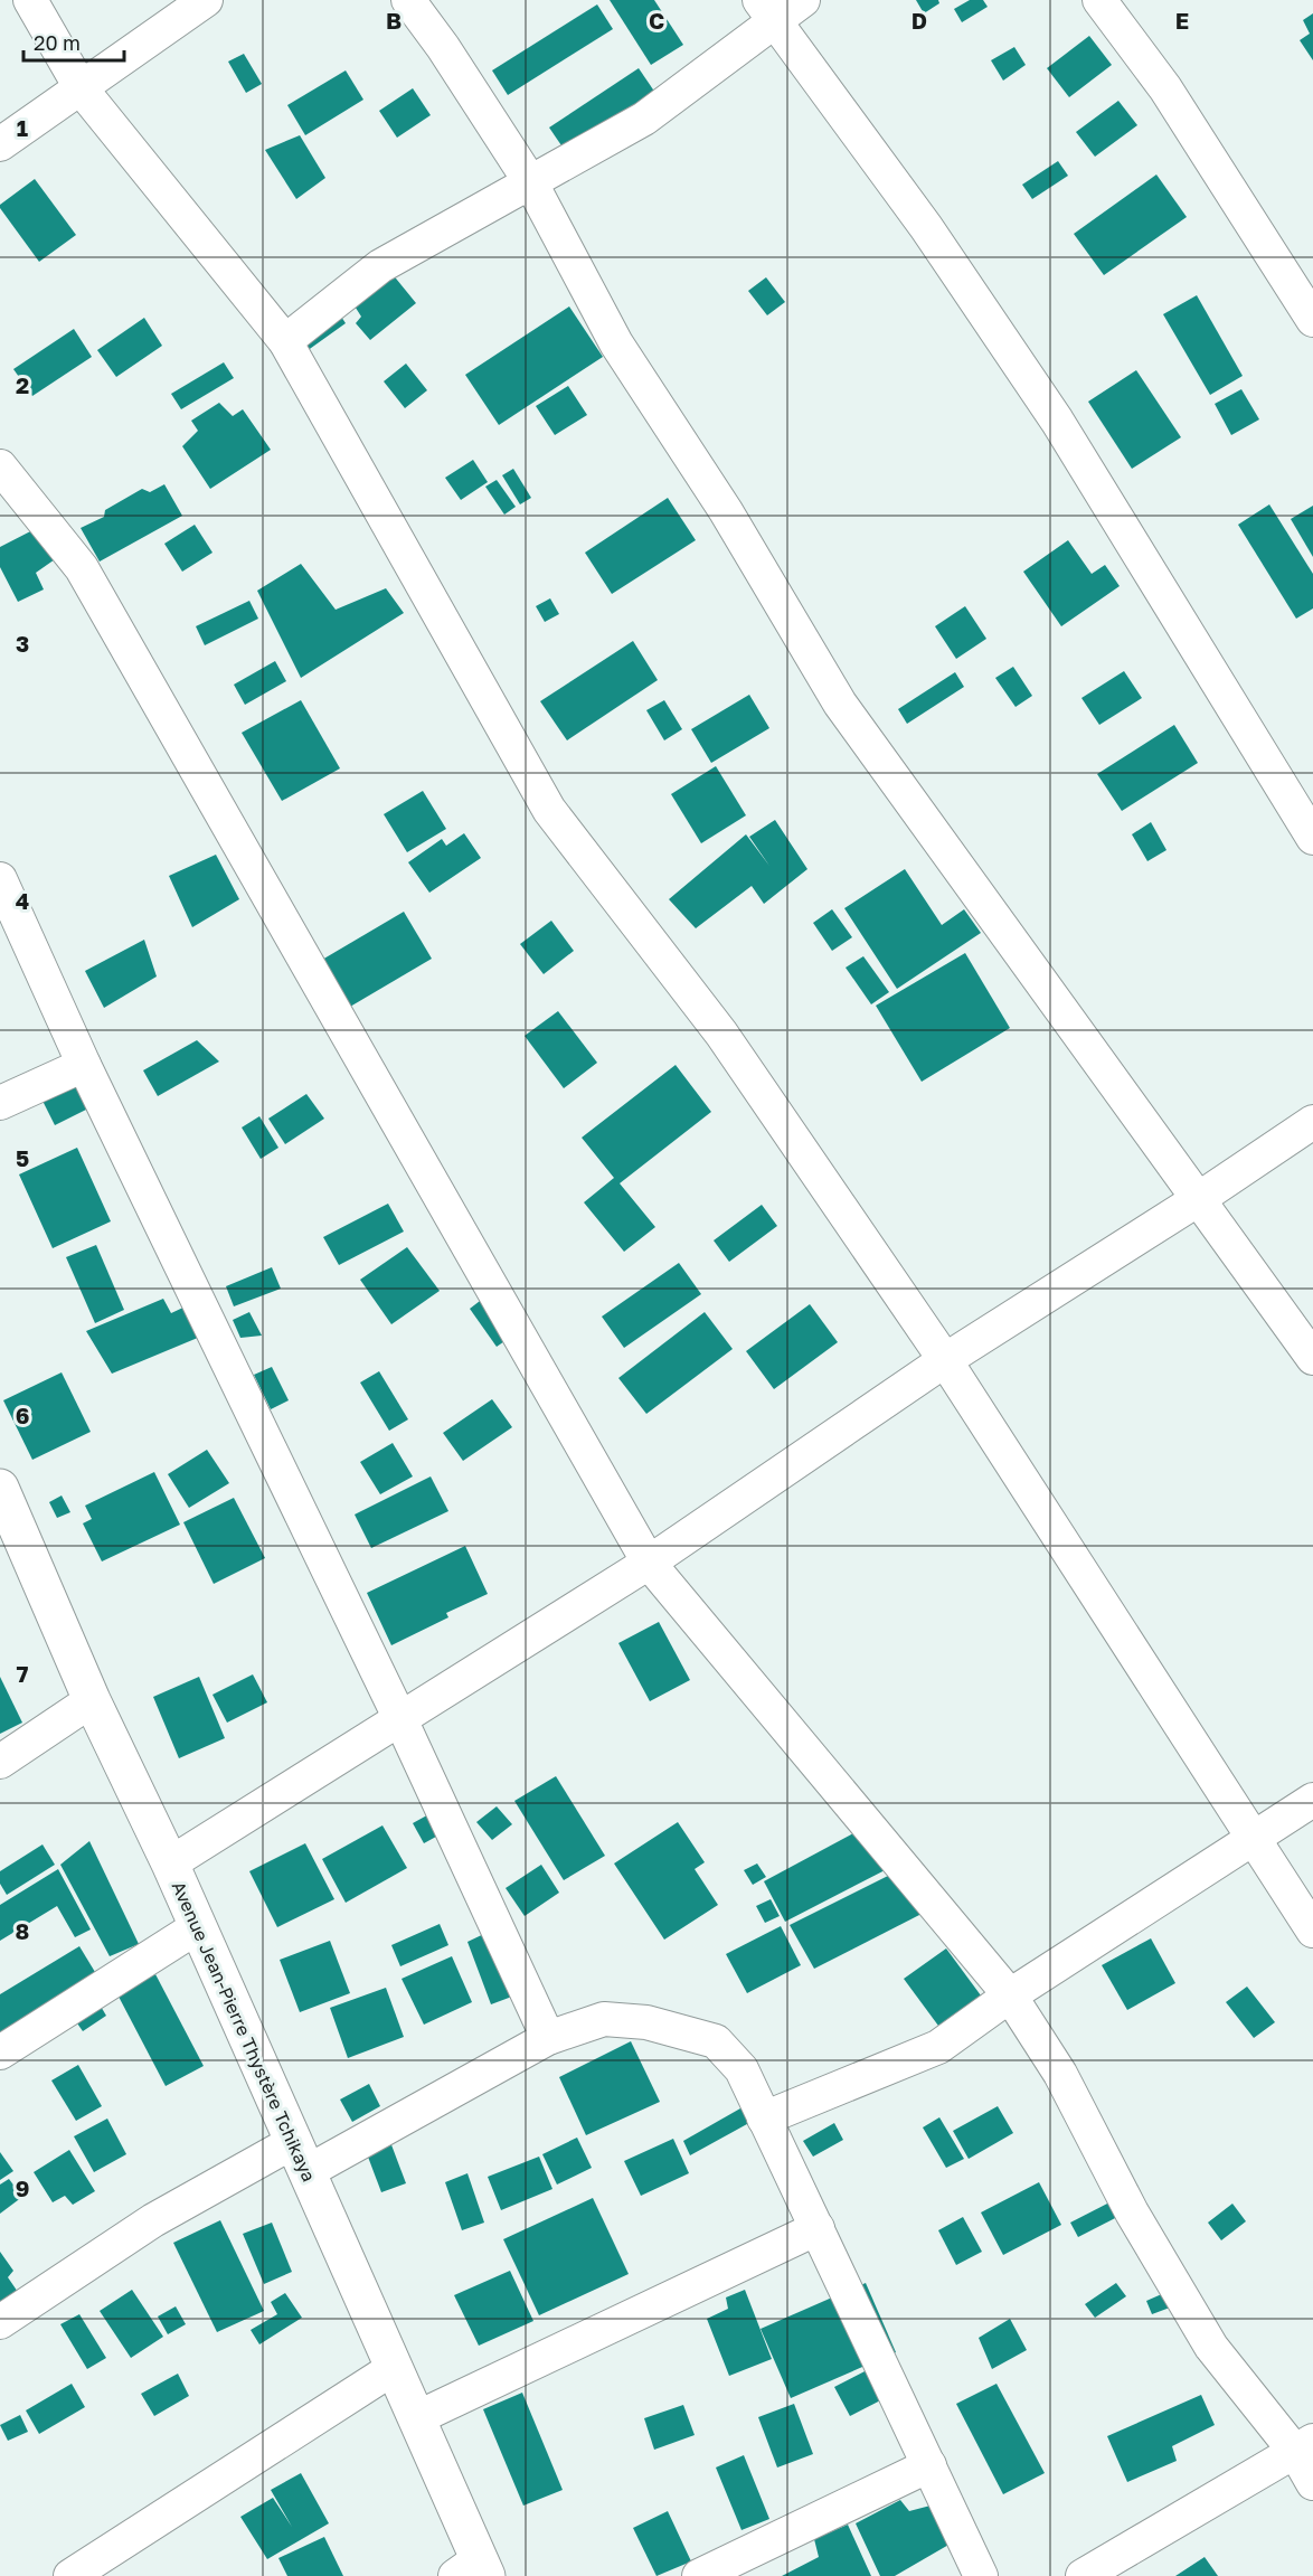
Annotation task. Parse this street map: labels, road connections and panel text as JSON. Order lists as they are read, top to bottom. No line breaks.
{"streets":{"street":["Avenue Jean-Pierre Thystère Tchikaya"]},"scale_bar":"20 m","grid":{"columns":["B","C","D","E"],"rows":["1","2","3","4","5","6","7","8","9"]}}
